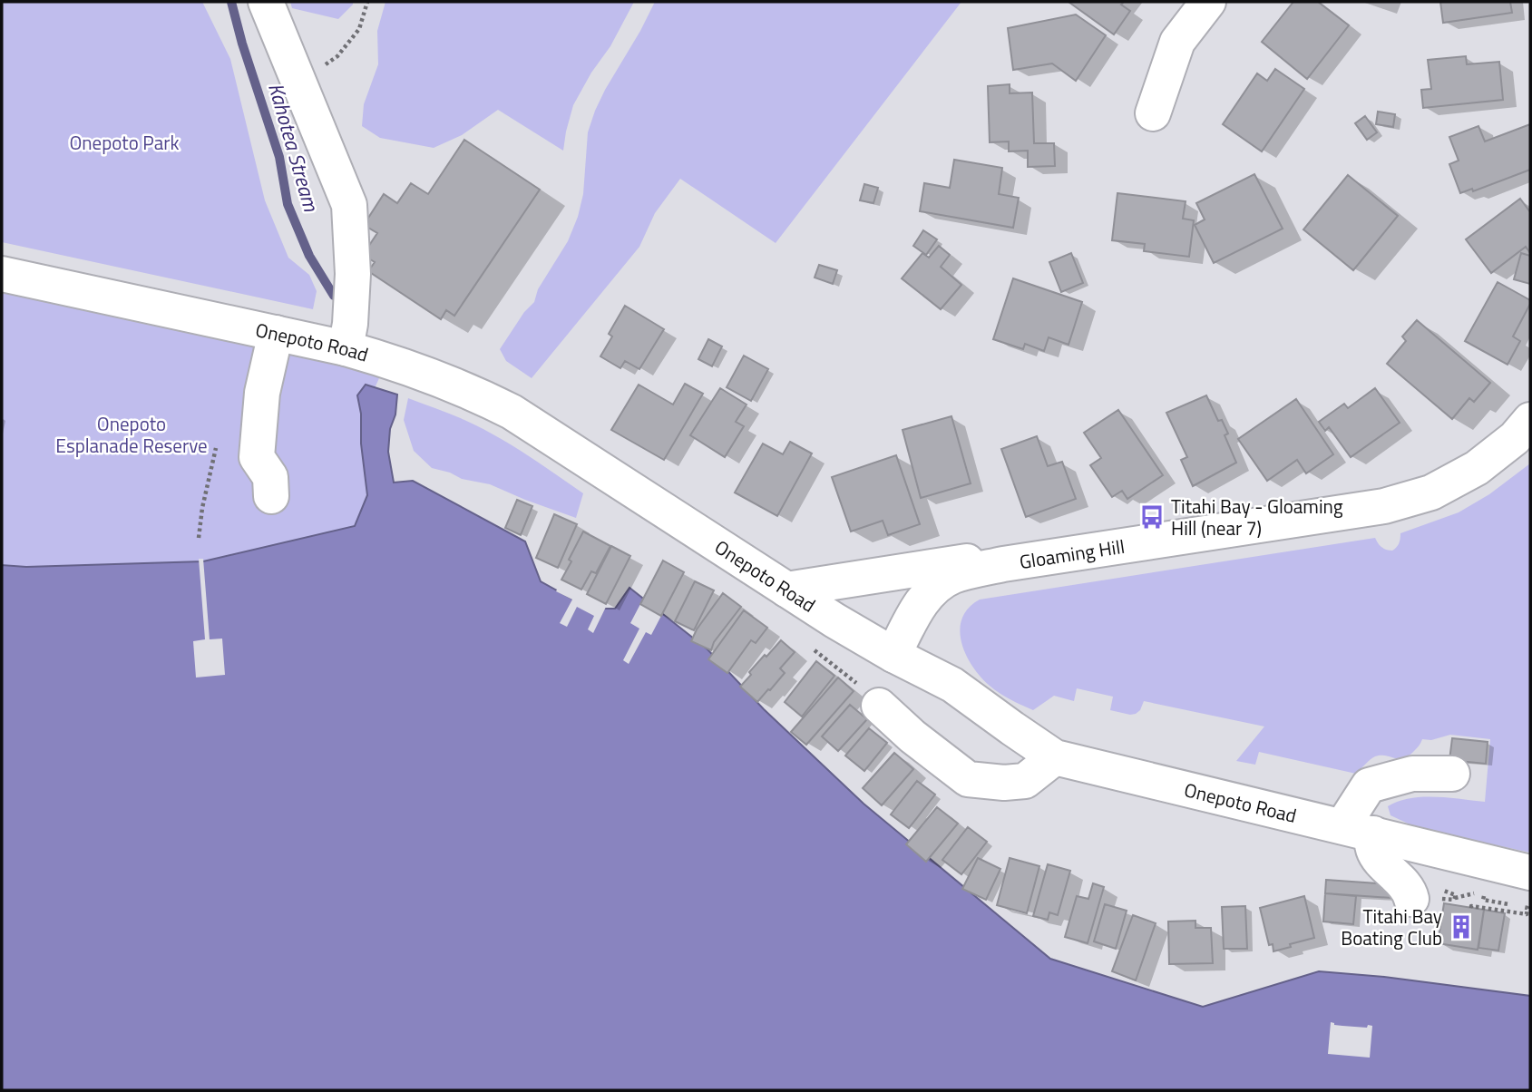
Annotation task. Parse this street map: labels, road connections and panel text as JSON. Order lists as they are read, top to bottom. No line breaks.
{"streets":{"street":["Onepoto Road","Gloaming Hill"]},"crossings":[["Onepoto Road","Gloaming Hill"]],"water":["Kahotea Stream"],"parks":["Onepoto Park","Onepoto Esplanade Reserve"],"places":{"bus stop":["Titahi Bay - Gloaming Hill (near 7)"],"building":["Titahi Bay Boating Club"]}}
